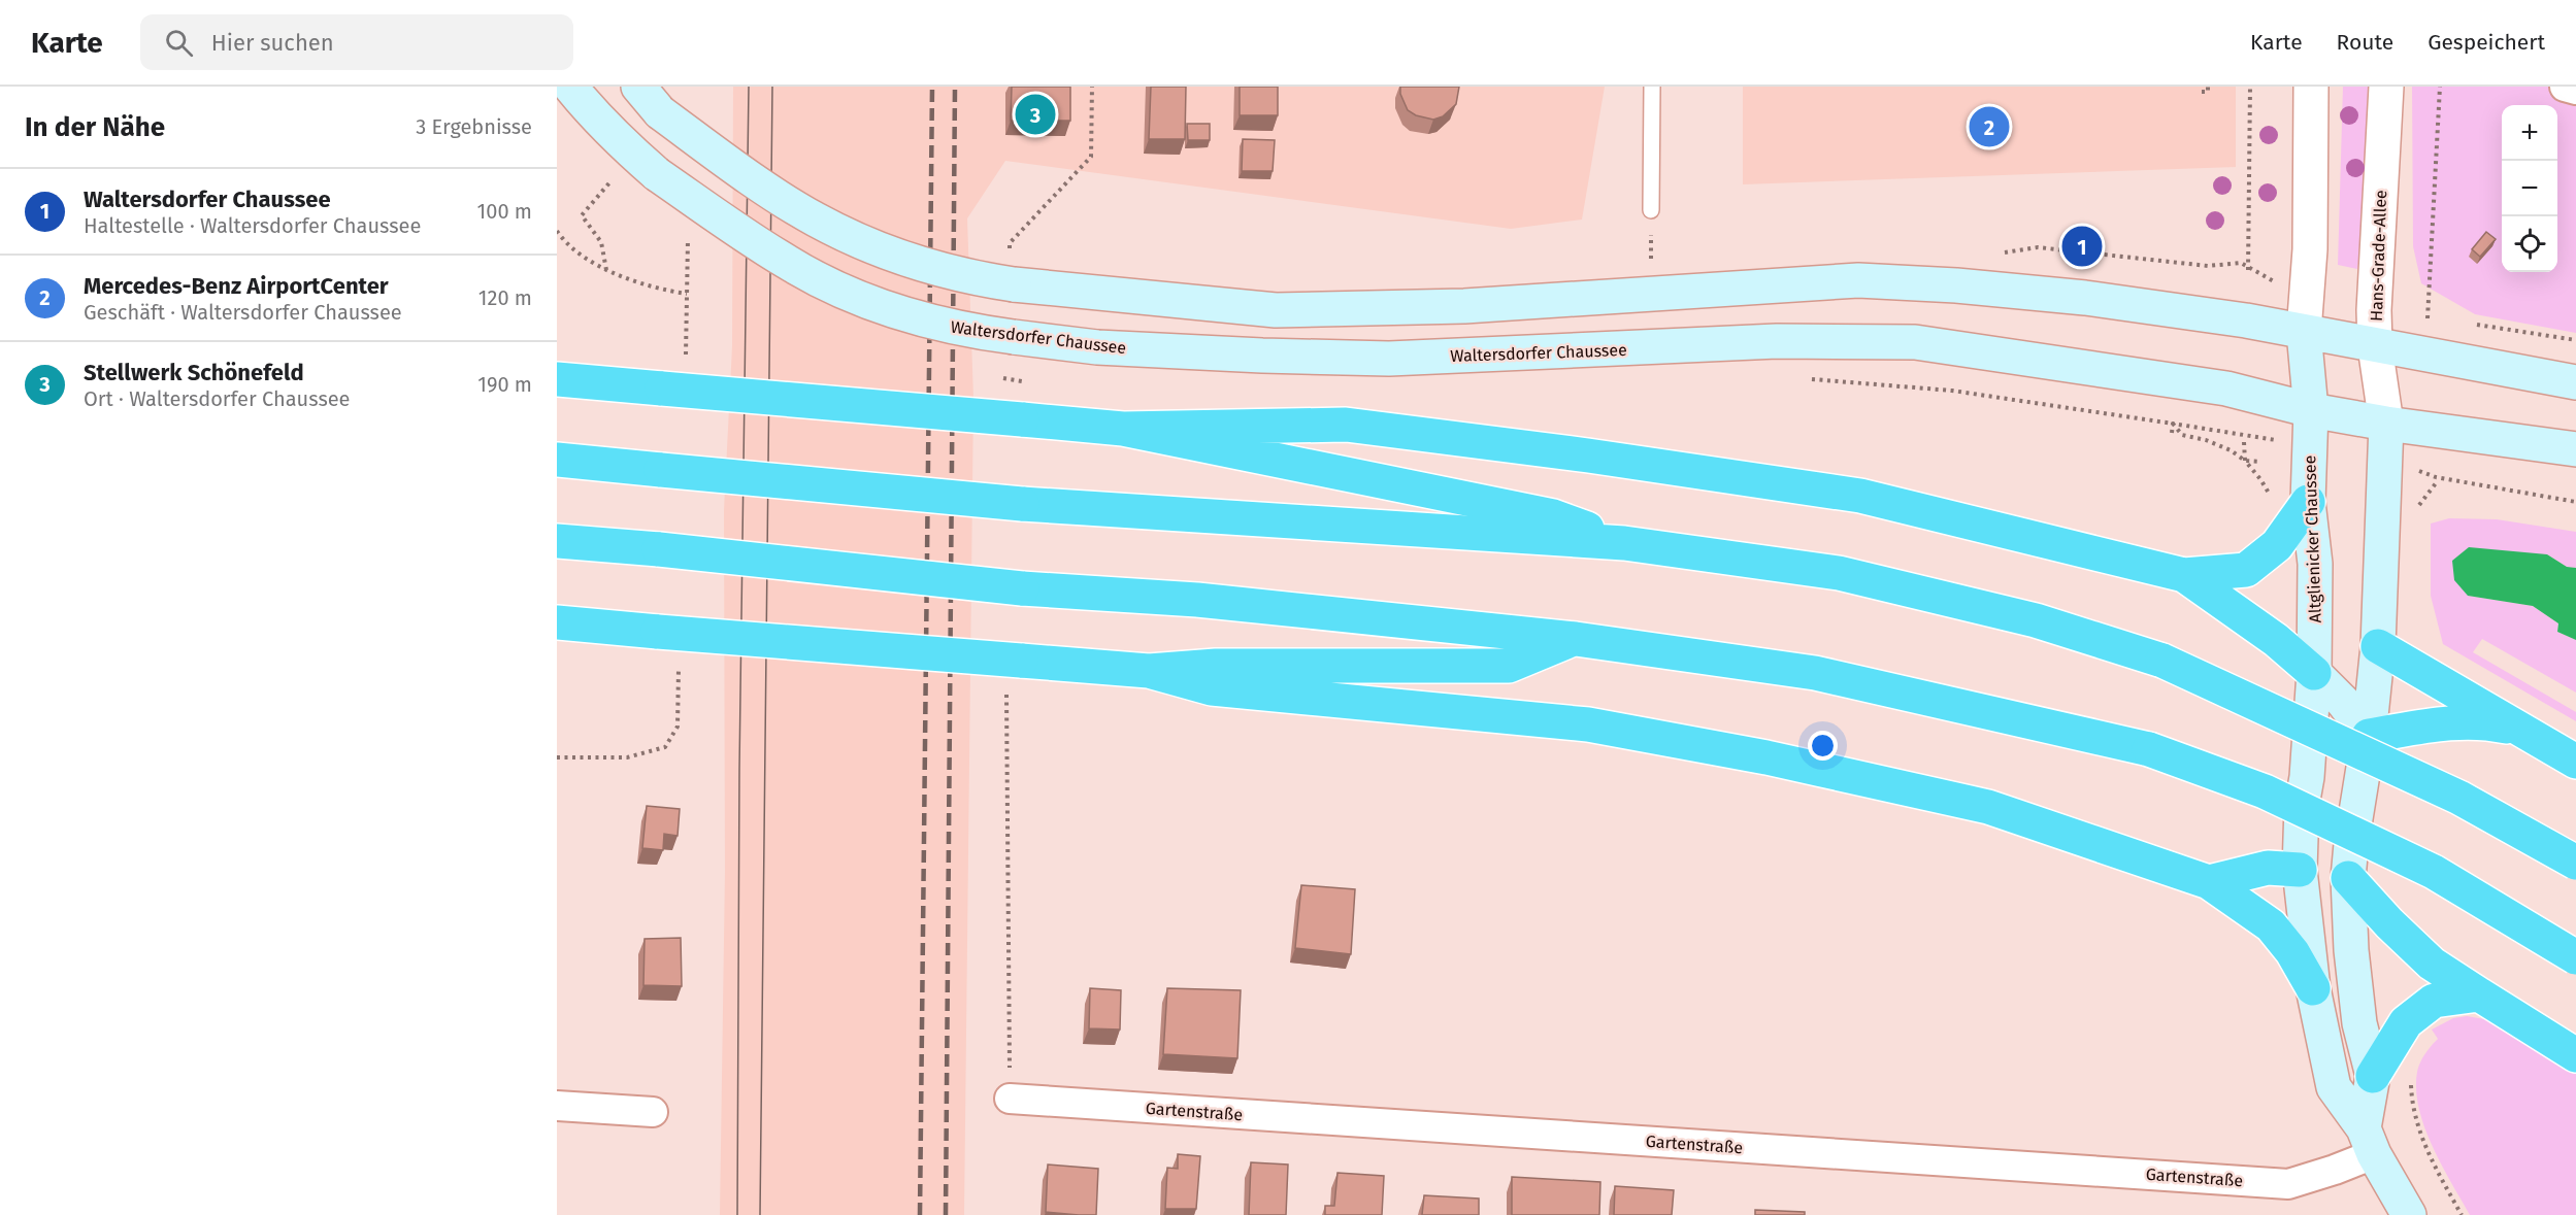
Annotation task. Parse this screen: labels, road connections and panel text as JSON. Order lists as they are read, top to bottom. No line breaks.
{"streets":{"main road":["Waltersdorfer Chaussee","Altglienicker Chaussee"],"street":["Hans-Grade-Allee","Gartenstraße"]},"crossings":[["Hans-Grade-Allee","Waltersdorfer Chaussee"],["Waltersdorfer Chaussee","Altglienicker Chaussee"],["Altglienicker Chaussee","Gartenstraße"]],"page":{"header":"Karte","search":"Hier suchen","nav":["Karte","Route","Gespeichert"],"heading":["In der Nähe","3 Ergebnisse"],"pins":["3","2","1"],"map_buttons":["+","−"],"list":[{"mark":"1","name":"Waltersdorfer Chaussee","note":"Haltestelle · Waltersdorfer Chaussee","value":"100 m"},{"mark":"2","name":"Mercedes-Benz AirportCenter","note":"Geschäft · Waltersdorfer Chaussee","value":"120 m"},{"mark":"3","name":"Stellwerk Schönefeld","note":"Ort · Waltersdorfer Chaussee","value":"190 m"}]}}
